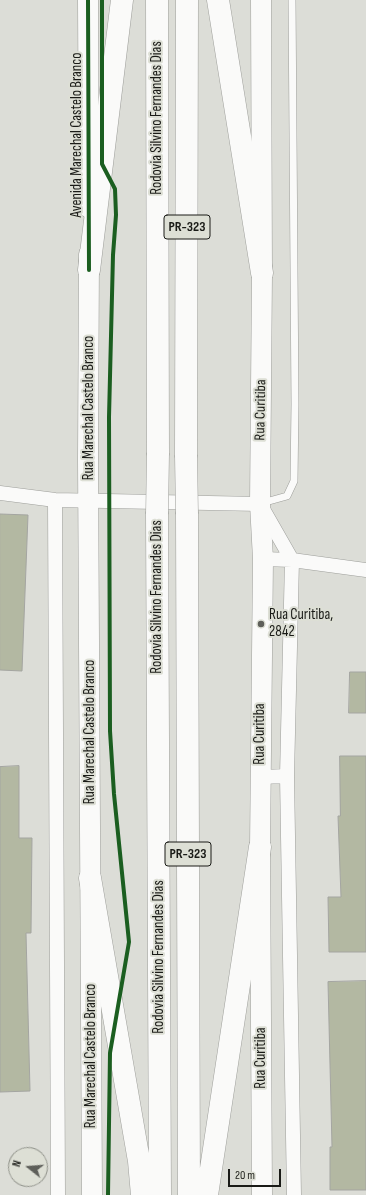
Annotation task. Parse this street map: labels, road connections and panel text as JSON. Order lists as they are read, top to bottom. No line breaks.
{"streets":{"highway":["Rodovia Silvino Fernandes Dias","PR-323"],"street":["Avenida Marechal Castelo Branco","Rua Marechal Castelo Branco","Rua Curitiba"]},"crossings":[["Avenida Marechal Castelo Branco","Rua Marechal Castelo Branco"]],"places":["Rua Curitiba, 2842"],"scale_bar":"20 m","north":"left"}
